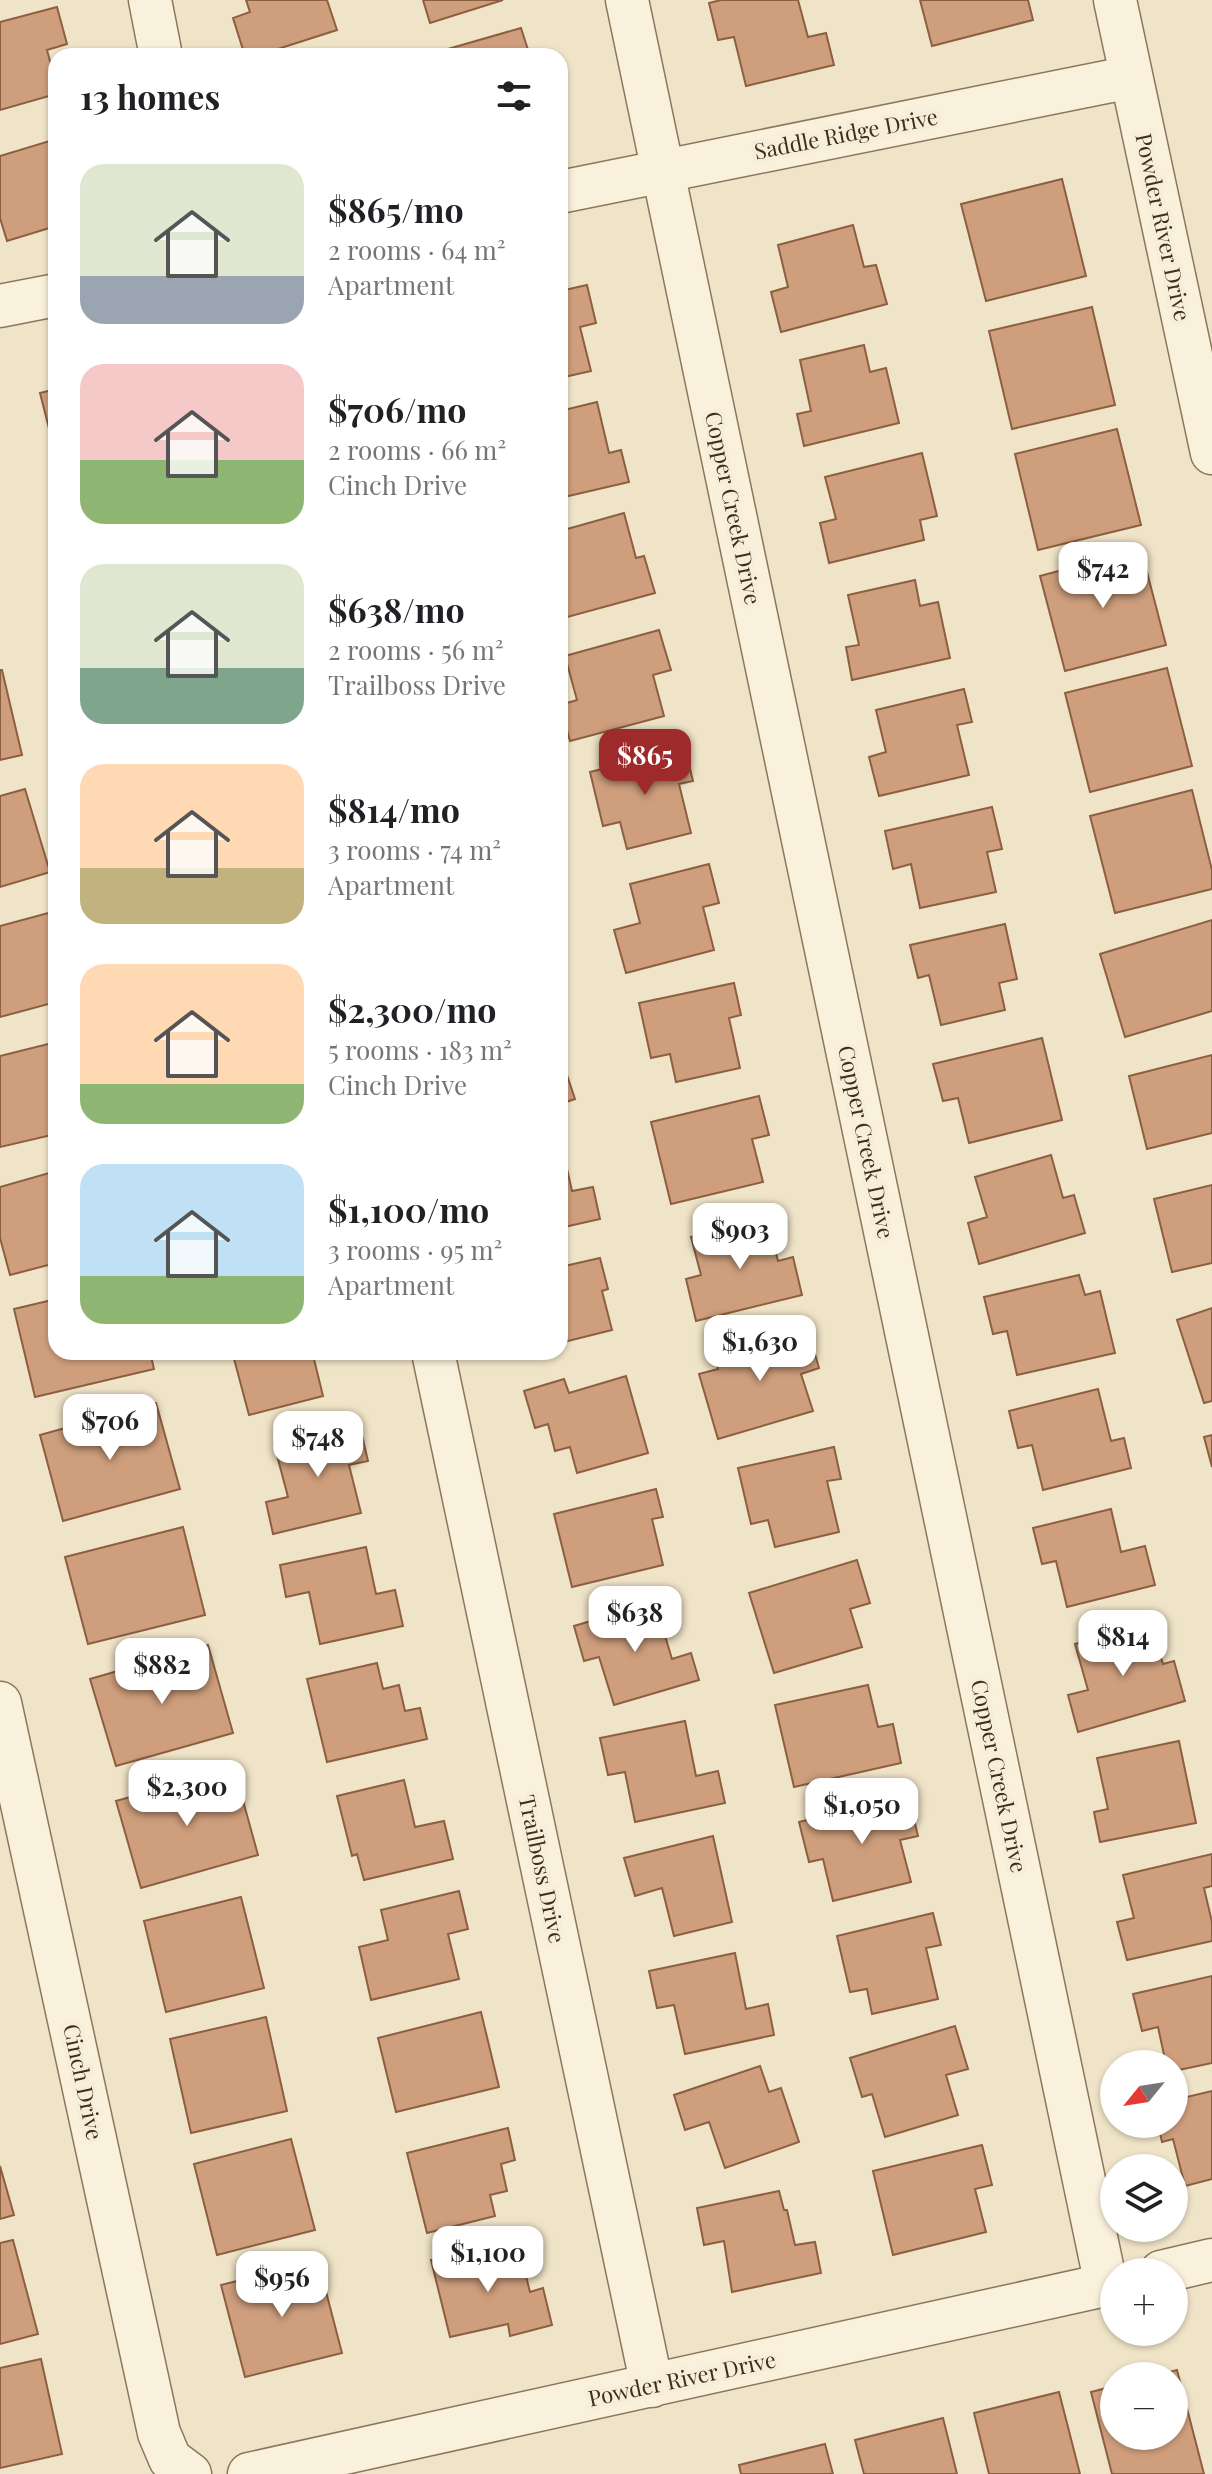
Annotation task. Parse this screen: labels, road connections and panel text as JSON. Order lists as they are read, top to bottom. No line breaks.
{"streets":{"street":["Saddle Ridge Drive","Powder River Drive","Copper Creek Drive","Trailboss Drive","Cinch Drive"]},"crossings":[["Saddle Ridge Drive","Powder River Drive"],["Saddle Ridge Drive","Copper Creek Drive"],["Powder River Drive","Trailboss Drive"]],"north":"bottom left","page":{"heading":"13 homes","list":[{"name":"$865/mo","note":"2 rooms · 64 m² · Apartment"},{"name":"$706/mo","note":"2 rooms · 66 m² · Cinch Drive"},{"name":"$638/mo","note":"2 rooms · 56 m² · Trailboss Drive"},{"name":"$814/mo","note":"3 rooms · 74 m² · Apartment"},{"name":"$2,300/mo","note":"5 rooms · 183 m² · Cinch Drive"},{"name":"$1,100/mo","note":"3 rooms · 95 m² · Apartment"}],"price":["$742","$865","$903","$1,630","$706","$748","$638","$814","$882","$2,300","$1,050","$1,100","$956"],"map_buttons":["+","−"]}}
